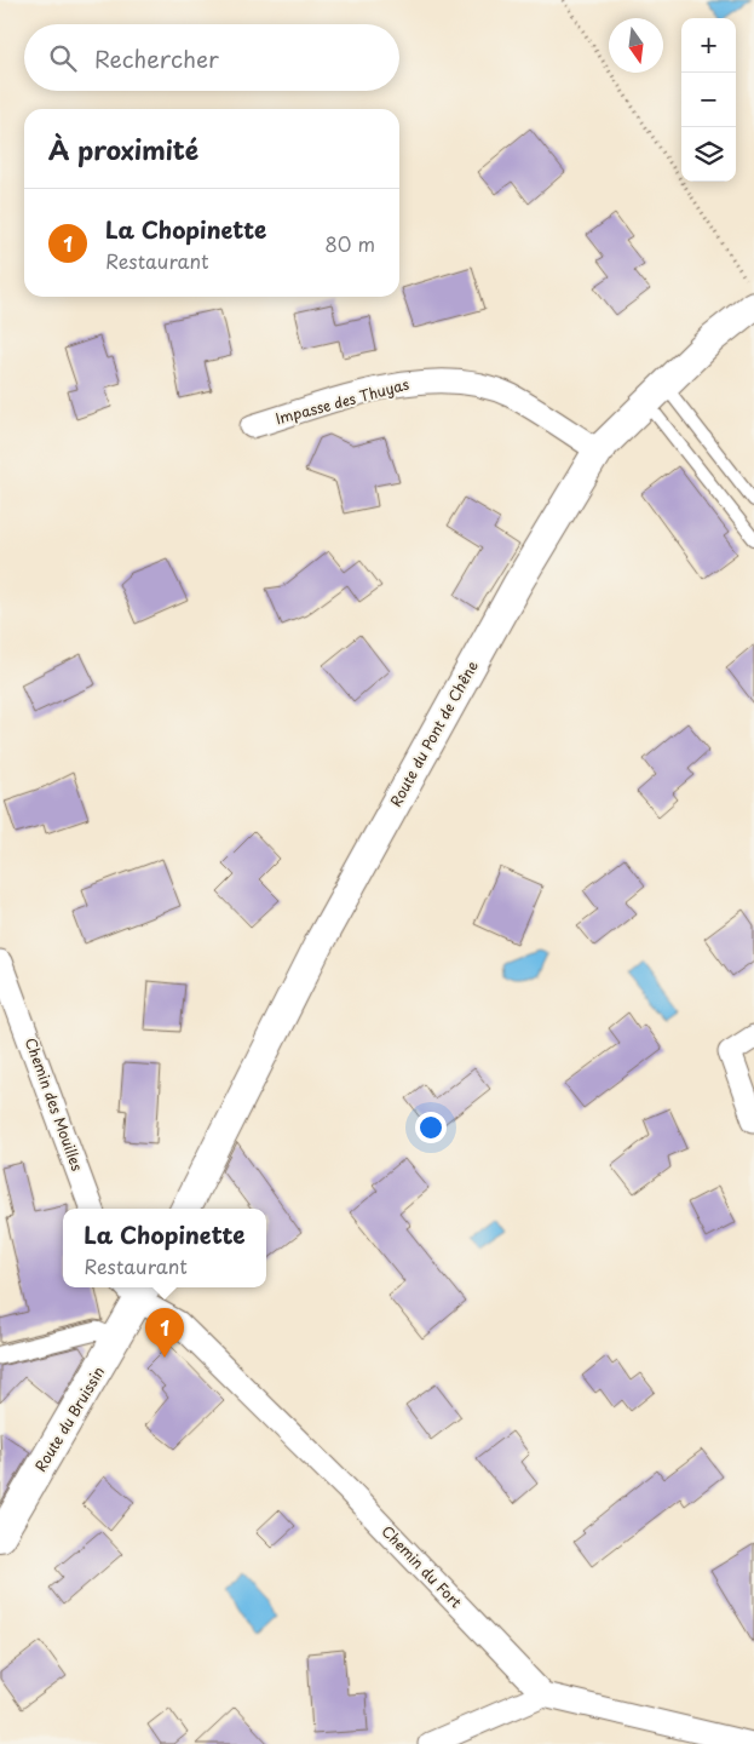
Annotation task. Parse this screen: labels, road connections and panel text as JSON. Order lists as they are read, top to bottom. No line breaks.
{"streets":{"street":["Impasse des Thuyas","Route du Pont de Chêne","Chemin des Mouilles","Route du Bruissin","Chemin du Fort"]},"crossings":[["Impasse des Thuyas","Route du Pont de Chêne"],["Route du Bruissin","Chemin du Fort"]],"north":"bottom","page":{"map_buttons":["+","−"],"search":"Rechercher","heading":"À proximité","list":[{"mark":"1","name":"La Chopinette","note":"Restaurant","value":"80 m"}],"popup":["La Chopinette","Restaurant"],"pins":"1"}}
